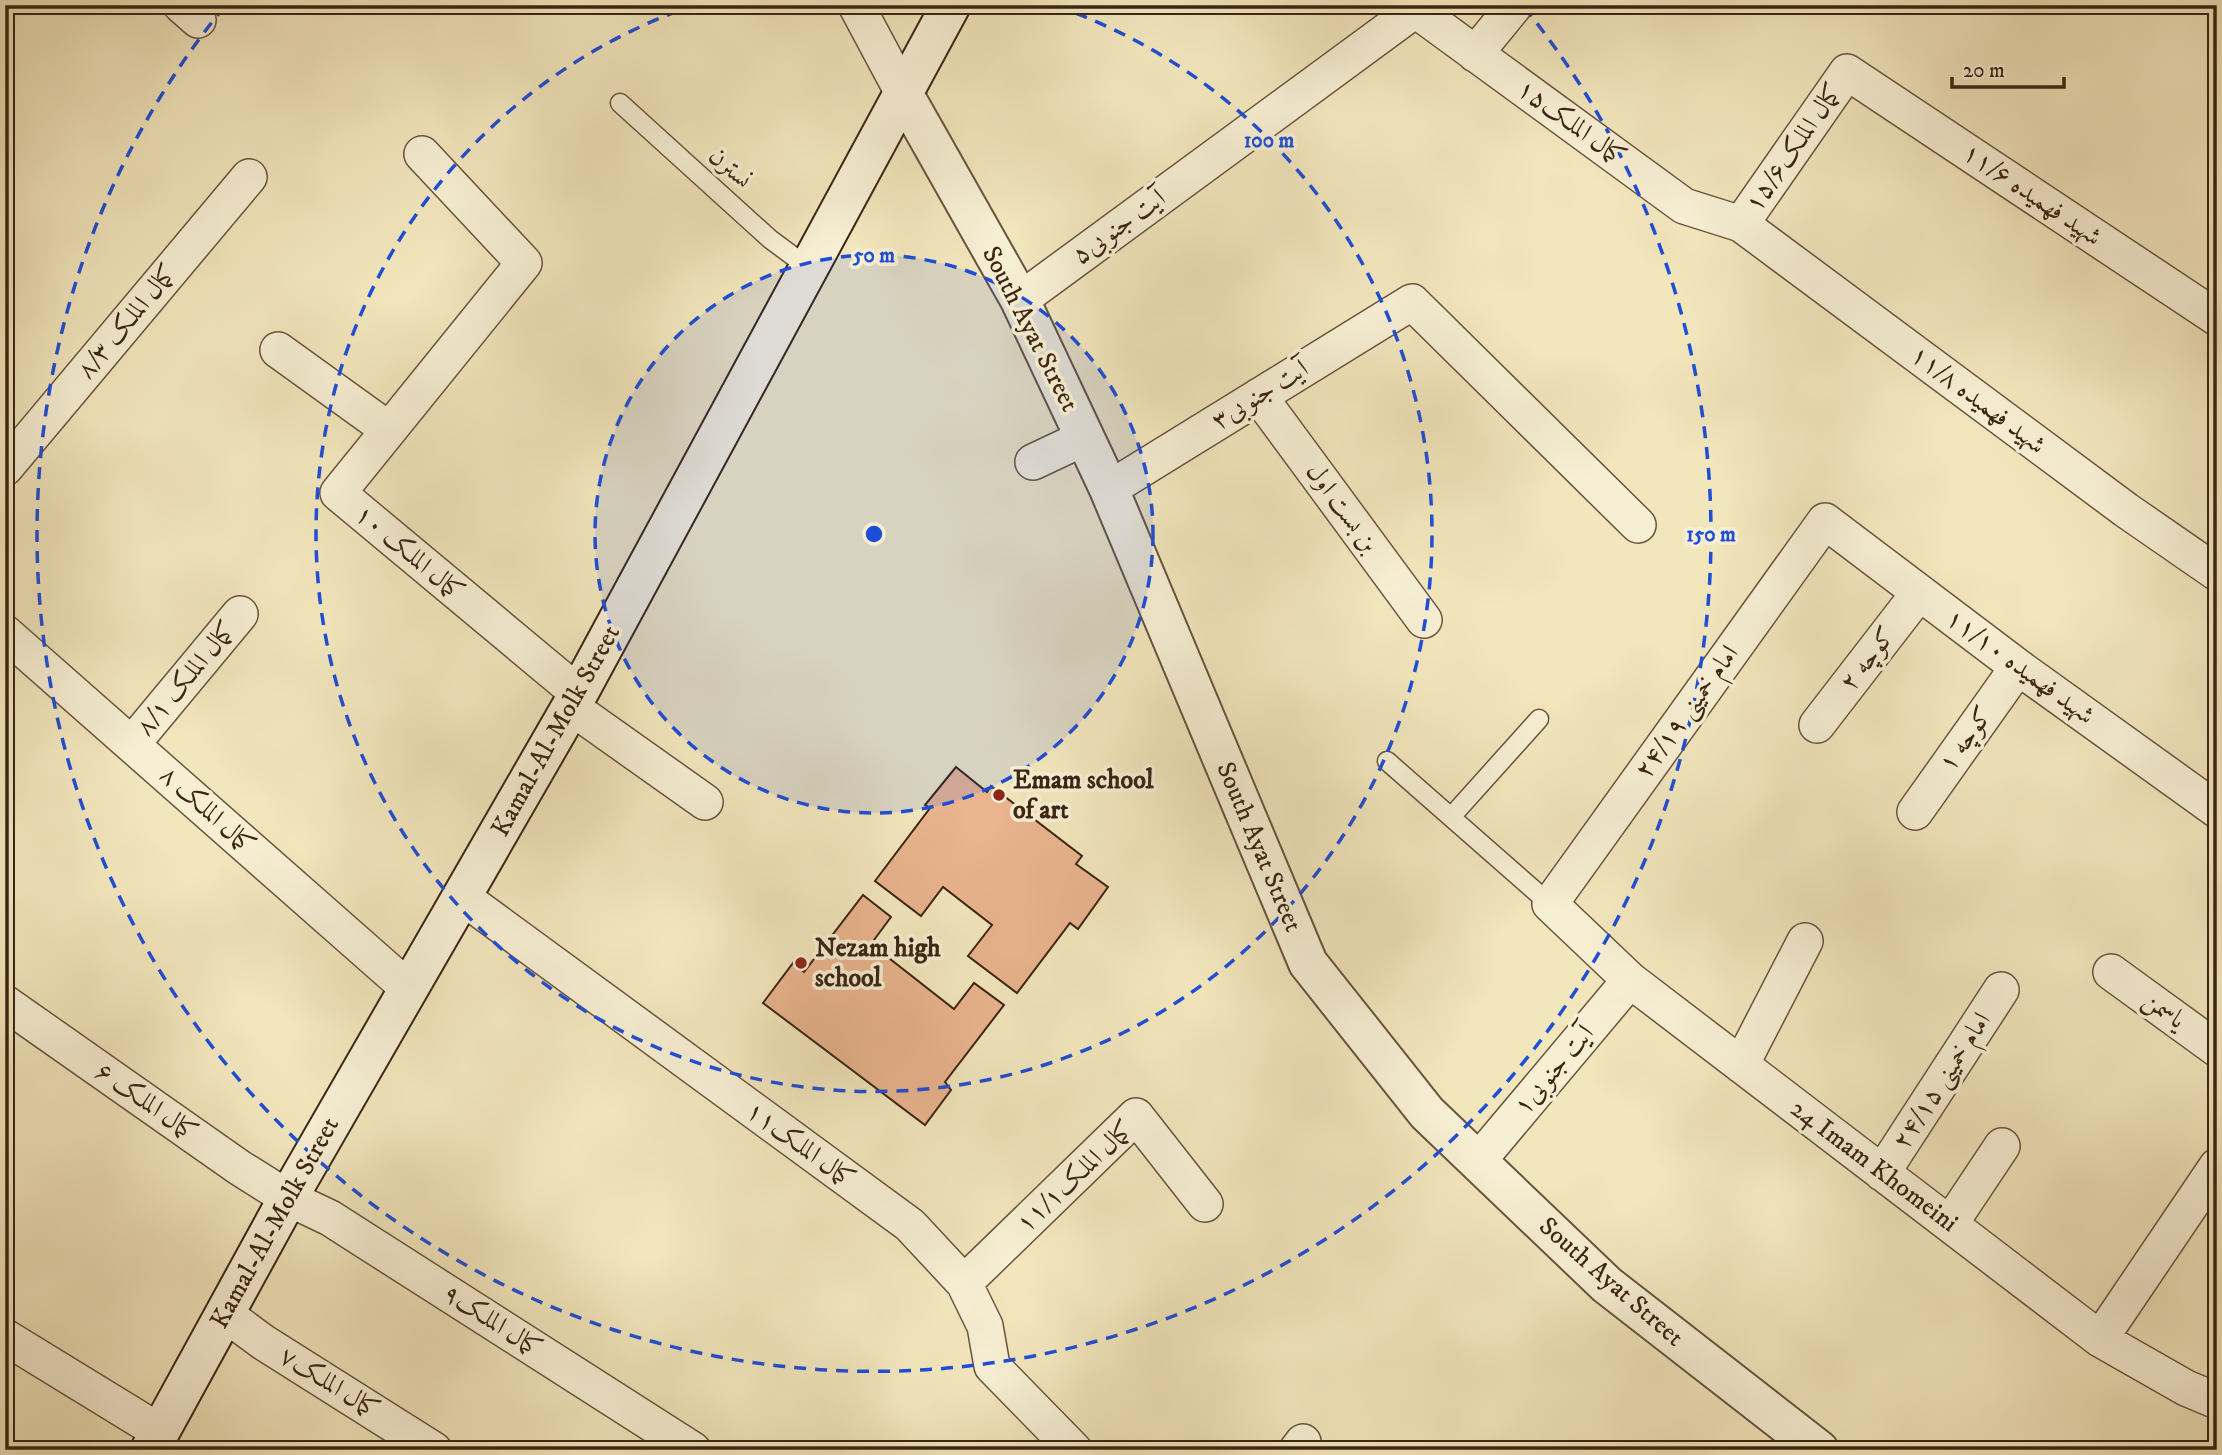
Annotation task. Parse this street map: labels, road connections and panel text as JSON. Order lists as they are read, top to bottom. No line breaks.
{"streets":{"street":["کمال الملک۱۵","کمال الملک۱۵/۶","شهید فهمیده ۱۱/۶","آیت جنوبی۵","کمال الملک ۸/۳","South Ayat Street","آیت جنوبی۳","شهید فهمیده ۱۱/۸","بن بست اول","کمال الملک ۱۰","کوچه ۲","شهید فهمیده ۱۱/۱۰","کمال الملک ۸/۱","امام خمینی ۲۴/۱۹","Kamal-Al-Molk Street","کوچه ۱","کمال الملک ۸","یاسمن","آیت جنوبی۱","امام خمینی ۲۴/۱۵","کمال الملک ۶","کمال الملک۱۱","24 Imam Khomeini","کمال الملک۱۱/۱","کمال الملک۹","کمال الملک۷"],"lane":["نسترن"]},"crossings":[["کمال الملک۱۵","کمال الملک۱۵/۶"],["کمال الملک۱۵","آیت جنوبی۵"],["کمال الملک۱۵","شهید فهمیده ۱۱/۸"],["کمال الملک۱۵/۶","شهید فهمیده ۱۱/۶"],["کمال الملک۱۵/۶","شهید فهمیده ۱۱/۸"],["نسترن","Kamal-Al-Molk Street"],["آیت جنوبی۵","South Ayat Street"],["South Ayat Street","آیت جنوبی۳"],["South Ayat Street","Kamal-Al-Molk Street"],["South Ayat Street","آیت جنوبی۱"],["آیت جنوبی۳","بن بست اول"],["کمال الملک ۱۰","Kamal-Al-Molk Street"],["کوچه ۲","شهید فهمیده ۱۱/۱۰"],["شهید فهمیده ۱۱/۱۰","امام خمینی ۲۴/۱۹"],["شهید فهمیده ۱۱/۱۰","کوچه ۱"],["کمال الملک ۸/۱","کمال الملک ۸"],["امام خمینی ۲۴/۱۹","24 Imam Khomeini"],["Kamal-Al-Molk Street","کمال الملک ۸"],["Kamal-Al-Molk Street","کمال الملک ۶"],["Kamal-Al-Molk Street","کمال الملک۱۱"],["Kamal-Al-Molk Street","کمال الملک۹"],["Kamal-Al-Molk Street","کمال الملک۷"],["آیت جنوبی۱","24 Imam Khomeini"],["امام خمینی ۲۴/۱۵","24 Imam Khomeini"],["کمال الملک ۶","کمال الملک۹"],["کمال الملک۱۱","کمال الملک۱۱/۱"]],"places":["Emam school of art","Nezam high school"],"scale_bar":"20 m","rings":["100 m","50 m","150 m"]}
